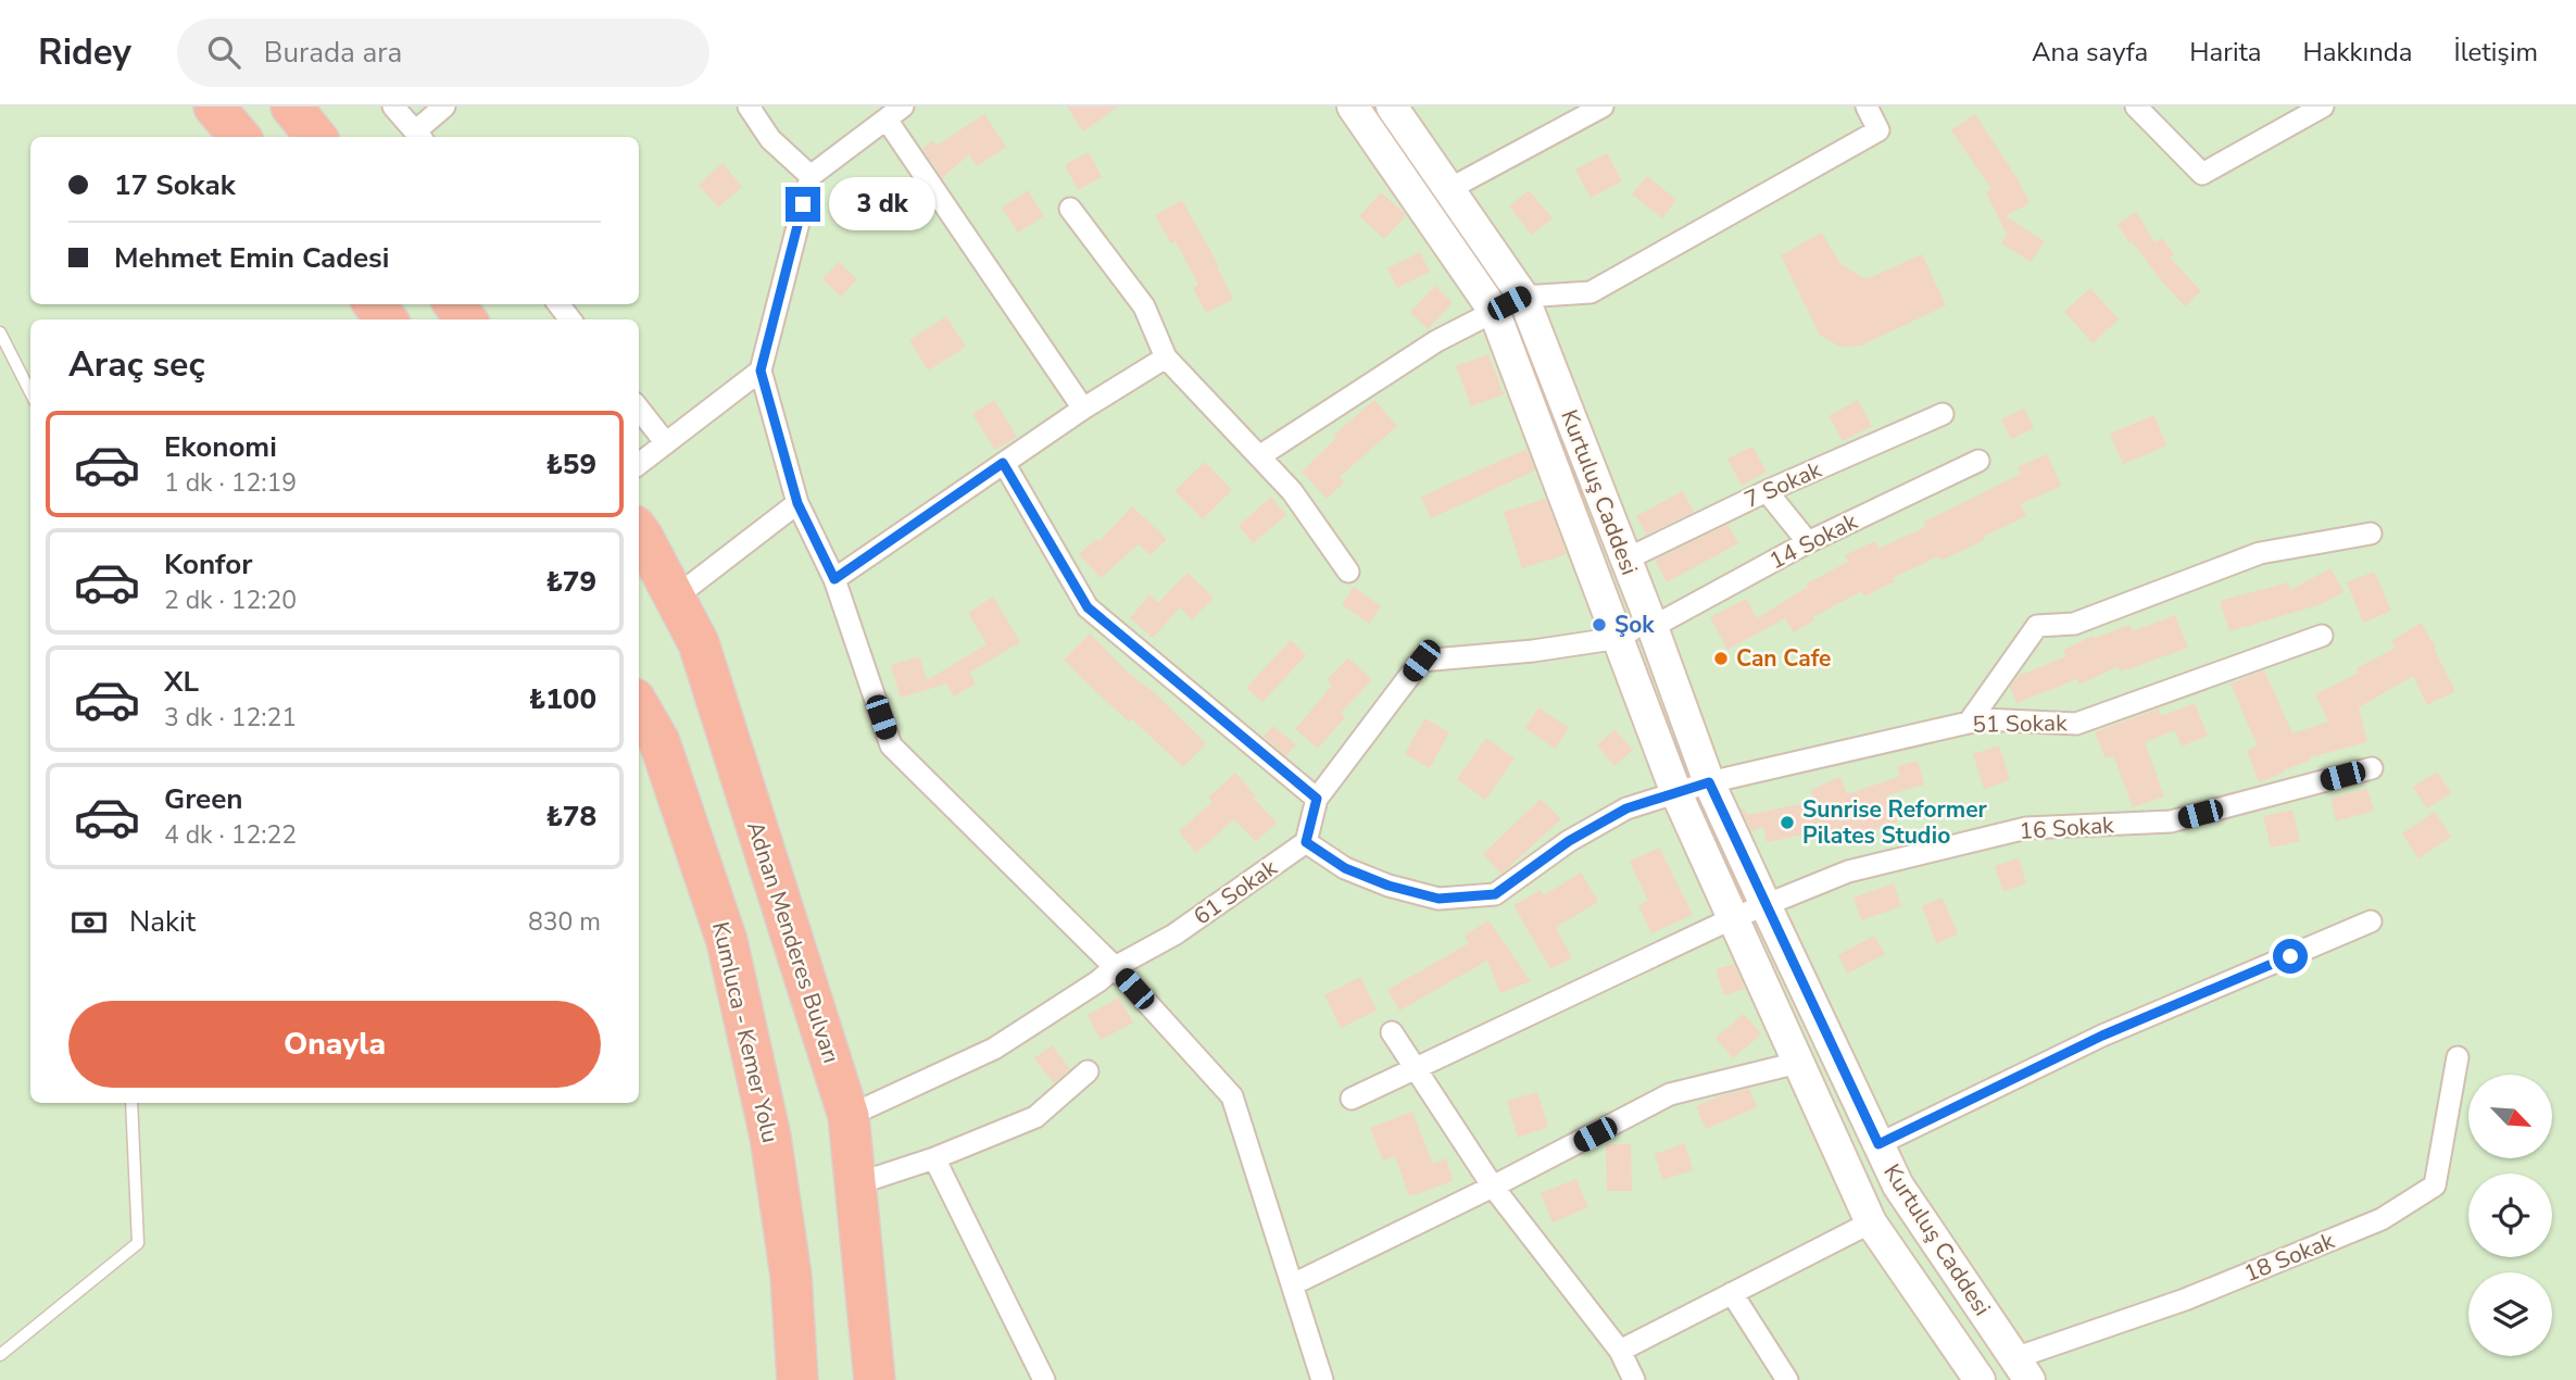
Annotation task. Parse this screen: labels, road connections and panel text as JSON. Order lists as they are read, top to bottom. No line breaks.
{"streets":{"highway":["Adnan Menderes Bulvarı","Kumluca - Kemer Yolu"],"street":["7 Sokak","Kurtuluş Caddesi","14 Sokak","51 Sokak","16 Sokak","61 Sokak","18 Sokak"]},"crossings":[["7 Sokak","Kurtuluş Caddesi"],["Kurtuluş Caddesi","14 Sokak"],["Kurtuluş Caddesi","51 Sokak"],["Kurtuluş Caddesi","16 Sokak"],["Kurtuluş Caddesi","18 Sokak"],["51 Sokak","61 Sokak"],["61 Sokak","Adnan Menderes Bulvarı"]],"places":["Şok","Can Cafe","Sunrise Reformer Pilates Studio"],"north":"bottom right","page":{"header":"Ridey","search":"Burada ara","nav":["Ana sayfa","Harita","Hakkında","İletişim"],"banner":["17 Sokak","Mehmet Emin Cadesi"],"bubble":"3 dk","heading":"Araç seç","list":[{"name":"Ekonomi","note":"1 dk · 12:19","value":"₺59"},{"name":"Konfor","note":"2 dk · 12:20","value":"₺79"},{"name":"XL","note":"3 dk · 12:21","value":"₺100"},{"name":"Green","note":"4 dk · 12:22","value":"₺78"}],"pay":["Nakit","830 m"],"buttons":"Onayla"}}
